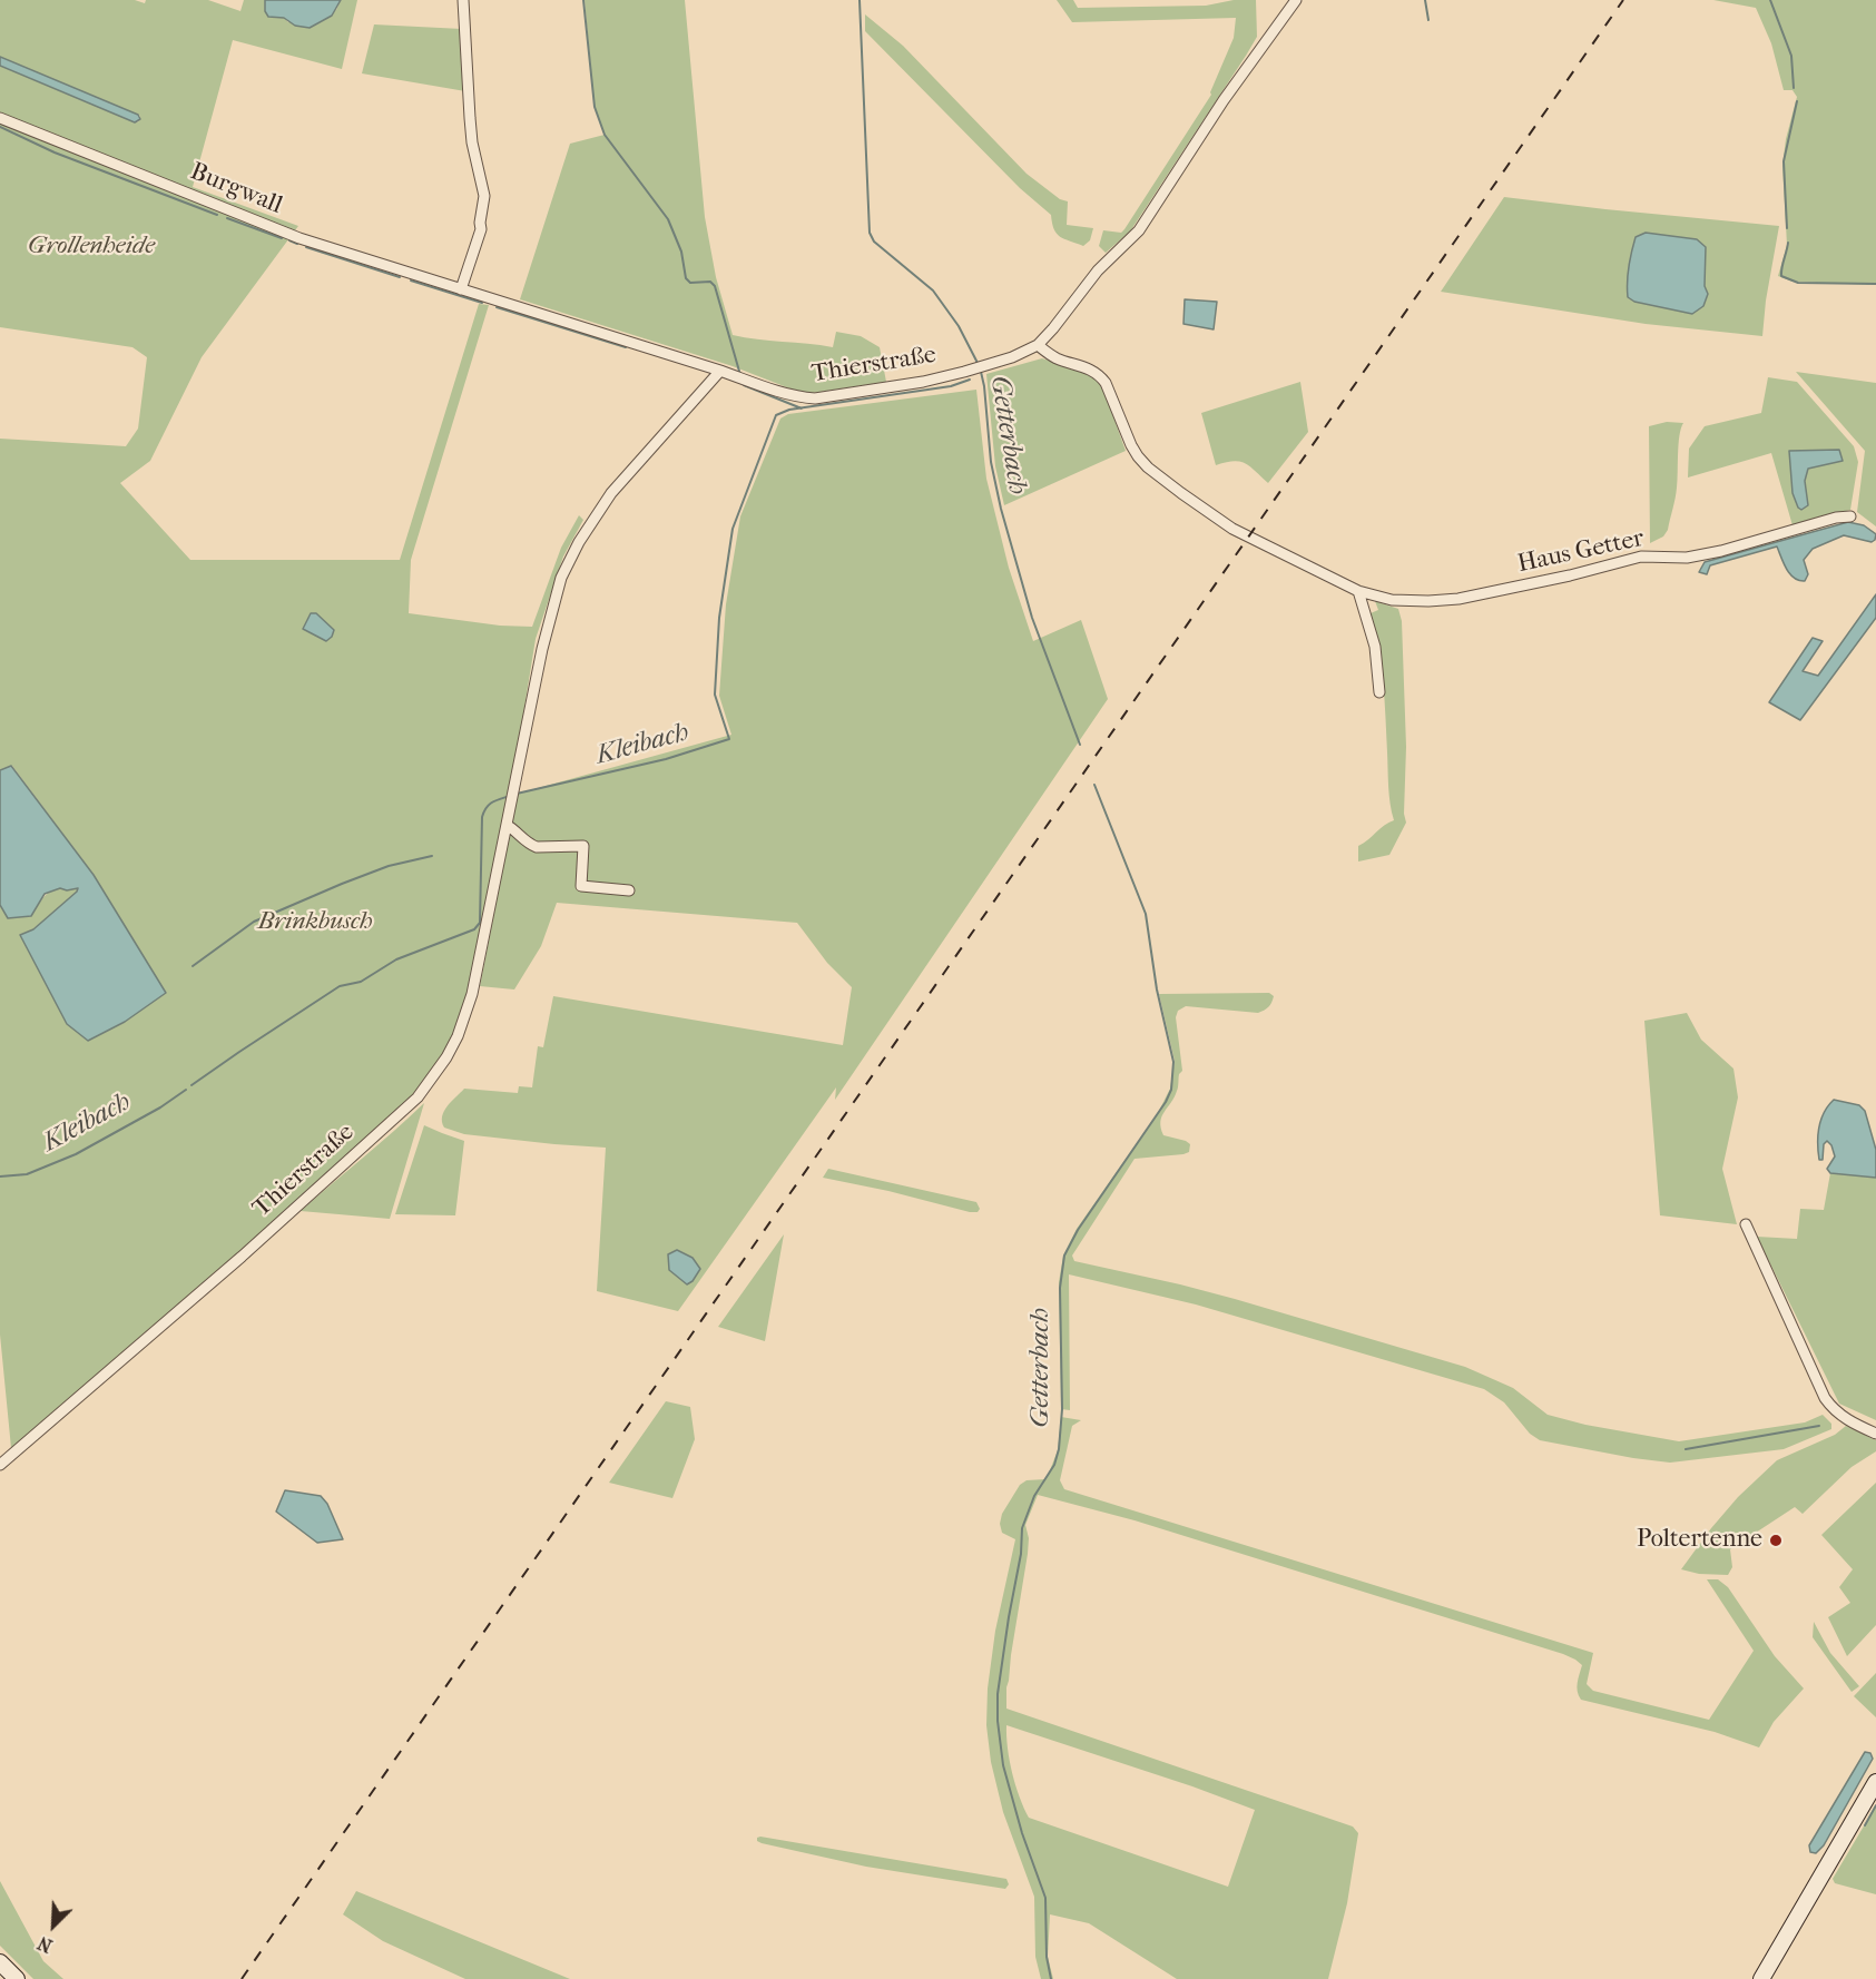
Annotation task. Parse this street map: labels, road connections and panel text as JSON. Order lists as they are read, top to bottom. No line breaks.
{"streets":{"street":["Burgwall","Thierstraße","Haus Getter"]},"crossings":[["Burgwall","Thierstraße"],["Thierstraße","Haus Getter"]],"water":["Getterbach","Kleibach"],"parks":["Grollenheide","Brinkbusch"],"places":["Poltertenne"],"north":"bottom left"}
